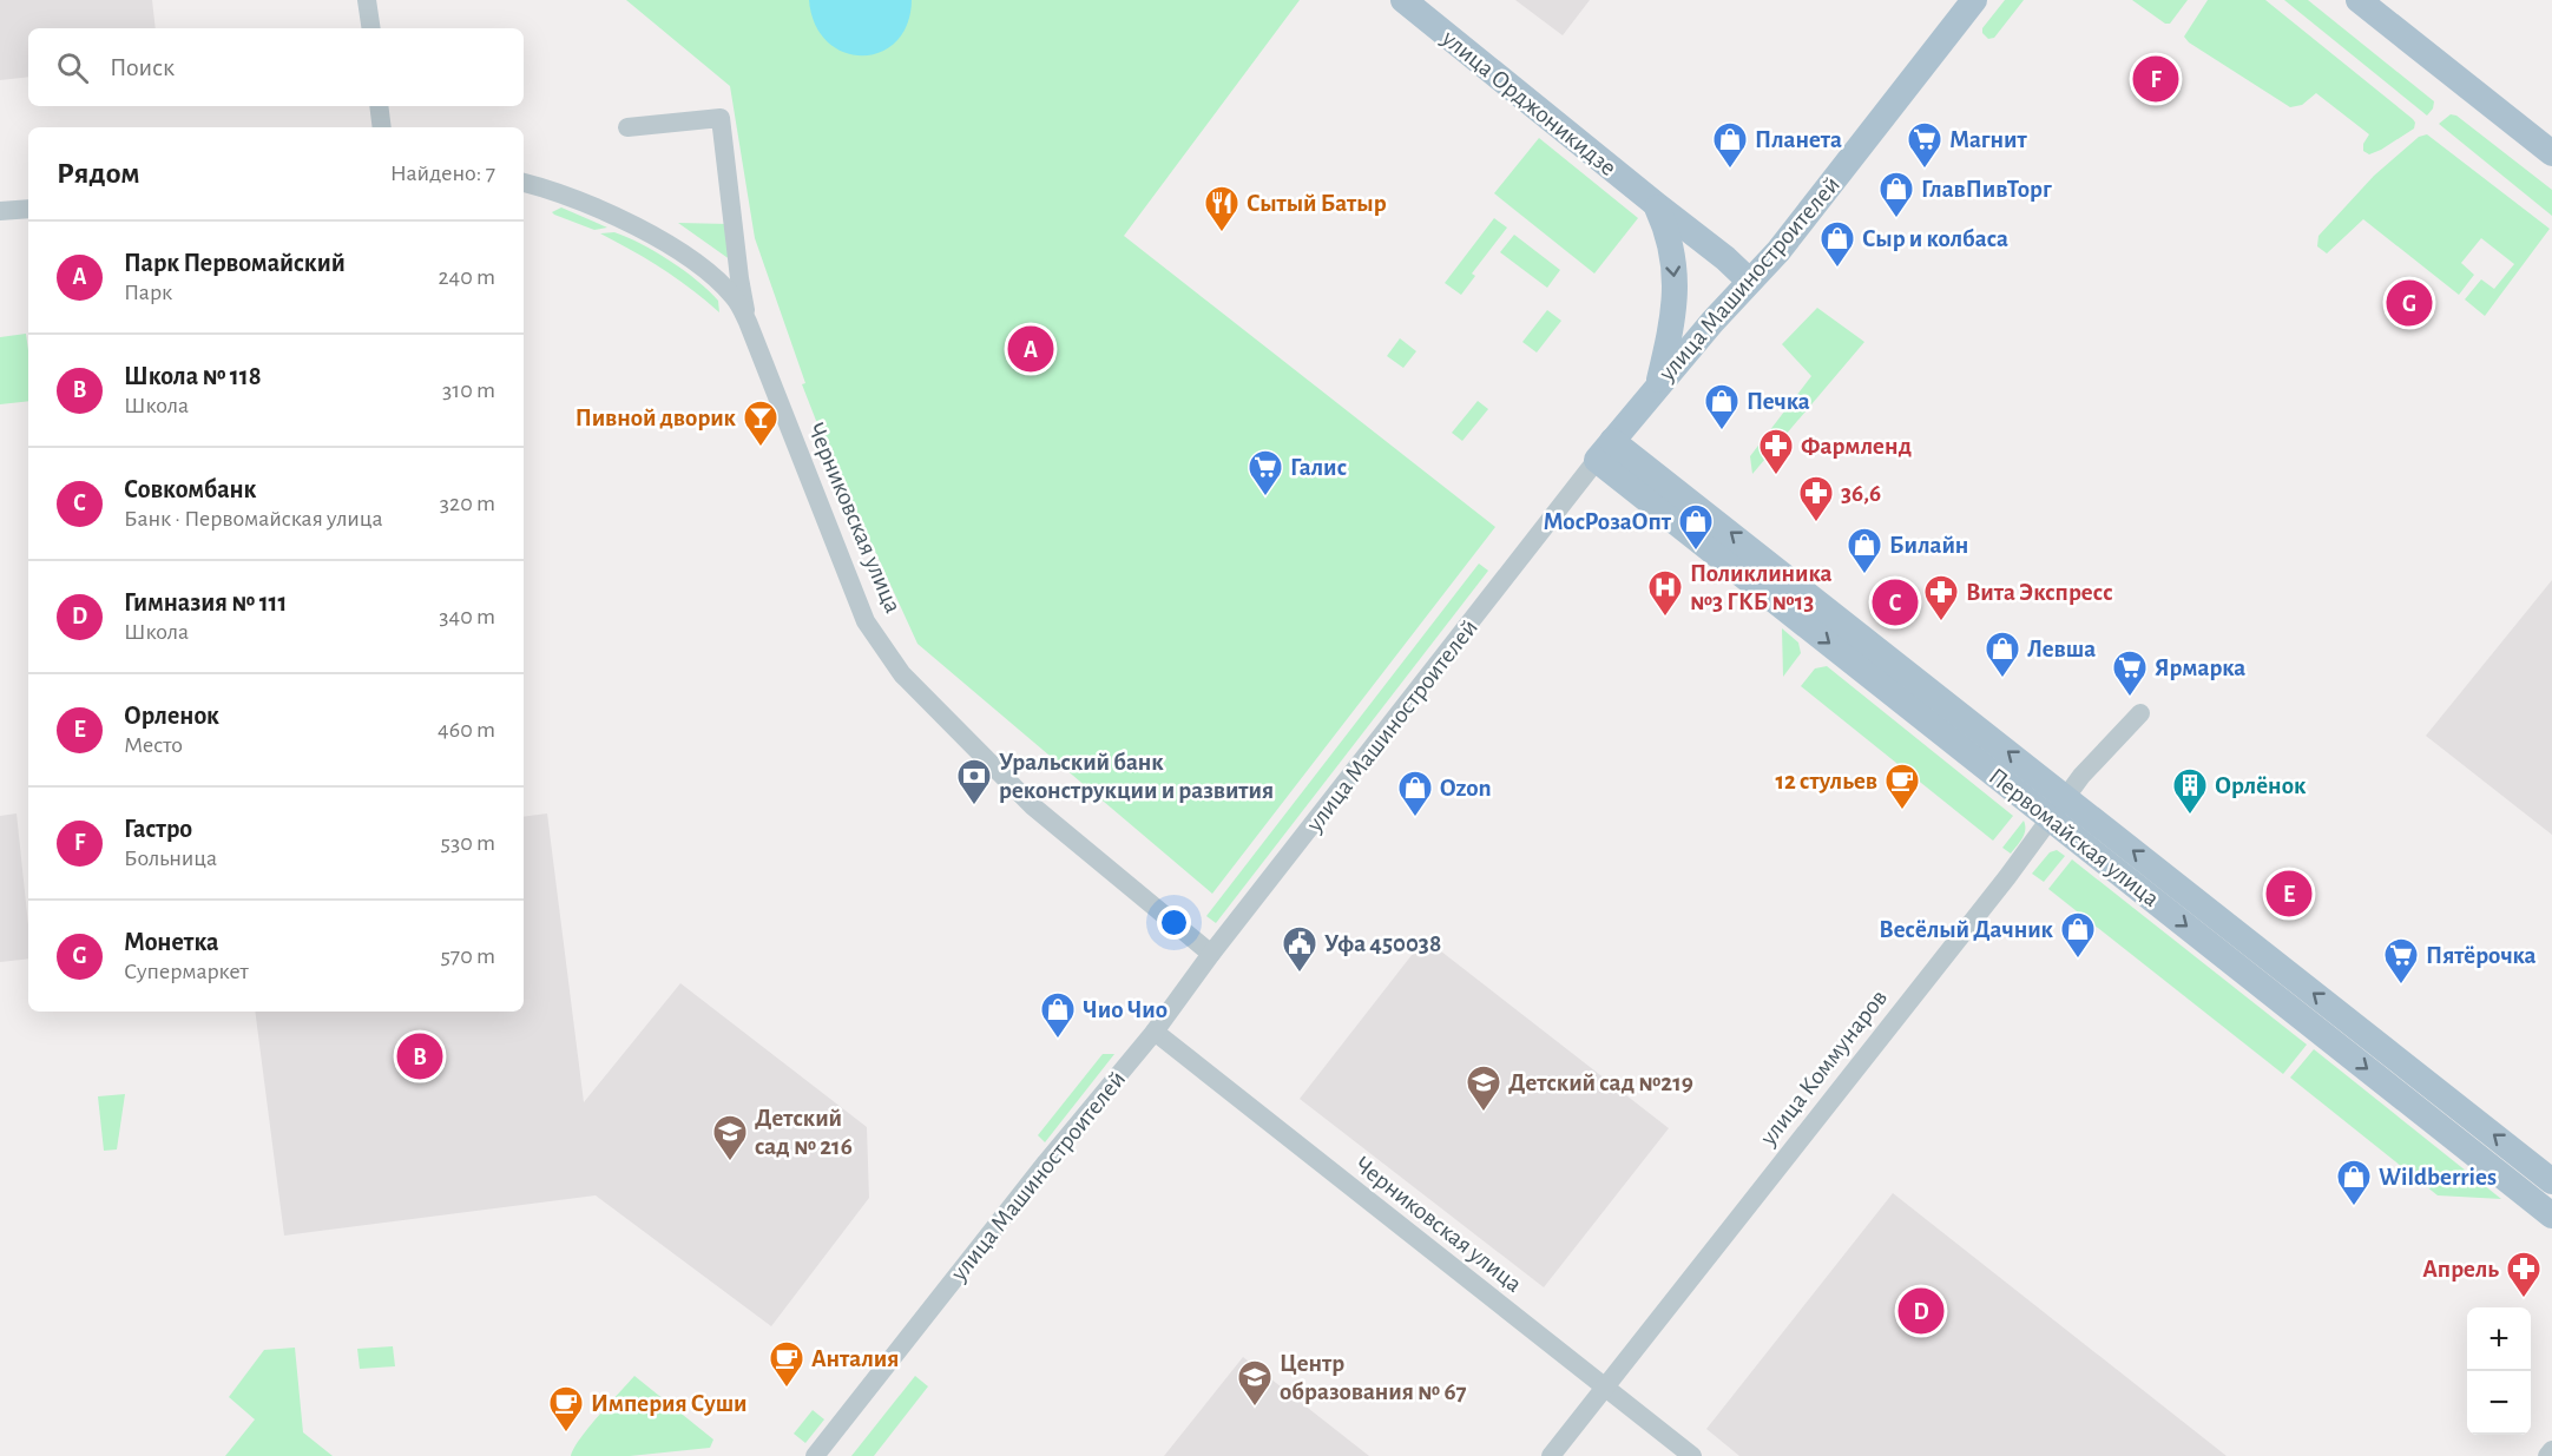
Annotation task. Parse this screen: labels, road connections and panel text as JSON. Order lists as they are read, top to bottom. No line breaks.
{"streets":{"main road":["улица Орджоникидзе","улица Машиностроителей","Первомайская улица"],"street":["Черниковская улица","улица Коммунаров"]},"crossings":[["улица Орджоникидзе","улица Машиностроителей"],["улица Машиностроителей","Черниковская улица"],["улица Машиностроителей","Первомайская улица"],["Черниковская улица","улица Коммунаров"],["Первомайская улица","улица Коммунаров"]],"places":{"shop":["Планета","ГлавПивТорг","Сыр и колбаса","Печка","МосРозаОпт","Билайн","Левша","Ozon","Весёлый Дачник","Чио Чио","Wildberries"],"supermarket":["Магнит","Галис","Ярмарка","Пятёрочка"],"restaurant":["Сытый Батыр"],"bar":["Пивной дворик"],"pharmacy":["Фармленд","36,6","Вита Экспресс","Апрель"],"hospital":["Поликлиника №3 ГКБ №13"],"bank":["Уральский банк реконструкции и развития"],"cafe":["12 стульев","Анталия","Империя Суши"],"building":["Орлёнок"],"public building":["Уфа 450038"],"school or university":["Детский сад №219","Детский сад № 216","Центр образования № 67"]},"page":{"search":"Поиск","pins":["F","G","A","C","E","B","D"],"heading":["Рядом","Найдено: 7"],"list":[{"mark":"A","name":"Парк Первомайский","note":"Парк","value":"240 m"},{"mark":"B","name":"Школа № 118","note":"Школа","value":"310 m"},{"mark":"C","name":"Совкомбанк","note":"Банк · Первомайская улица","value":"320 m"},{"mark":"D","name":"Гимназия № 111","note":"Школа","value":"340 m"},{"mark":"E","name":"Орленок","note":"Место","value":"460 m"},{"mark":"F","name":"Гастро","note":"Больница","value":"530 m"},{"mark":"G","name":"Монетка","note":"Супермаркет","value":"570 m"}],"map_buttons":["+","−"]}}
